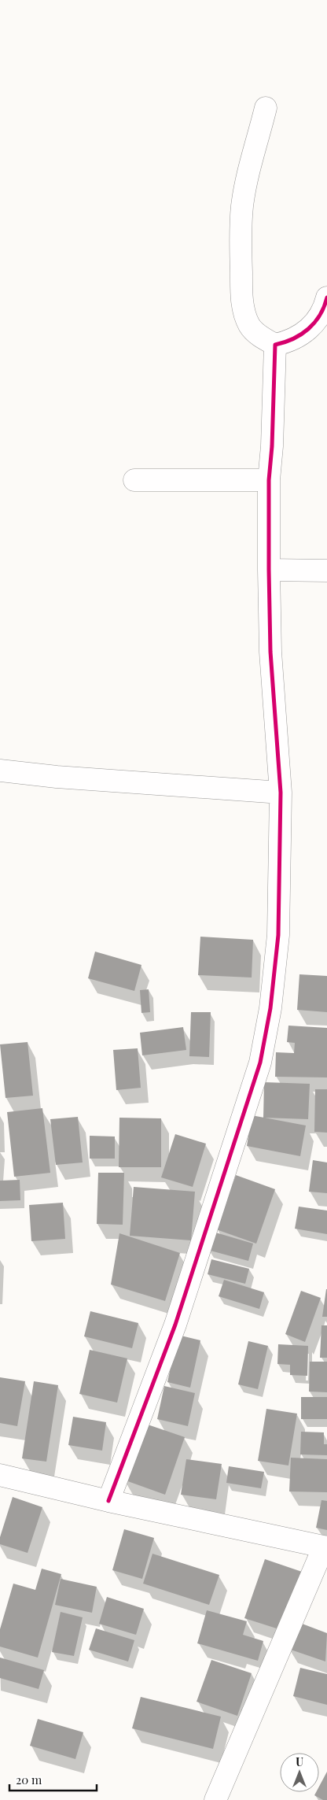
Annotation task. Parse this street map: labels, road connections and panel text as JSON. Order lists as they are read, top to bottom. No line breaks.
{"scale_bar":"20 m","north":"top"}
